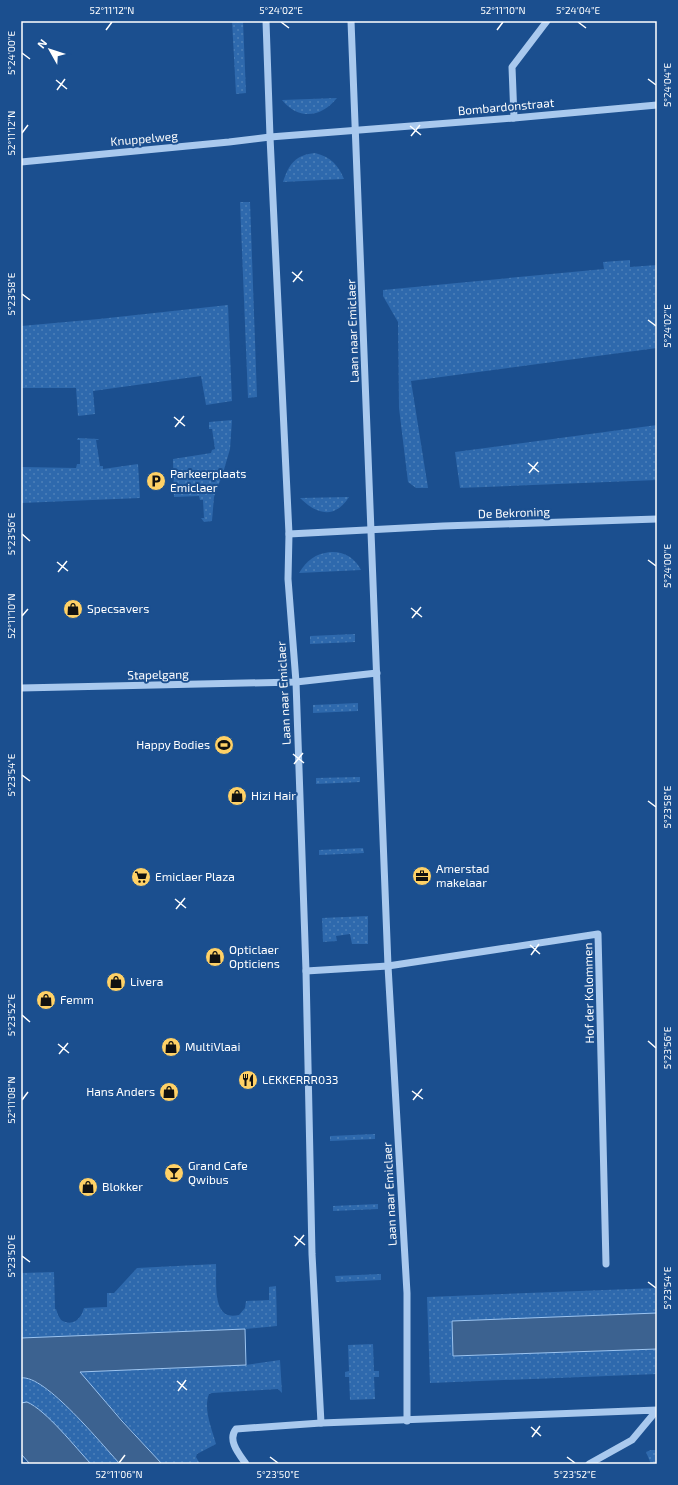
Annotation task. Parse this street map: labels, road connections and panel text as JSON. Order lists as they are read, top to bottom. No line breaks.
{"streets":{"street":["Bombardonstraat","Knuppelweg","Laan naar Emiclaer","De Bekroning","Stapelgang","Hof der Kolommen"]},"crossings":[["Bombardonstraat","Laan naar Emiclaer"],["Knuppelweg","Laan naar Emiclaer"],["Laan naar Emiclaer","De Bekroning"],["Laan naar Emiclaer","Stapelgang"],["Laan naar Emiclaer","Hof der Kolommen"]],"places":{"parking":["Parkeerplaats Emiclaer"],"shop":["Specsavers","Hizi Hair","Opticlaer Opticiens","Livera","Femm","MultiVlaai","Hans Anders","Blokker"],"sports":["Happy Bodies"],"office":["Amerstad makelaar"],"supermarket":["Emiclaer Plaza"],"restaurant":["LEKKERRR033"],"bar":["Grand Cafe Qwibus"]},"north":"top left","coordinates":["52°11'12\"N","5°24'02\"E","52°11'10\"N","5°24'04\"E","5°24'00\"E","5°23'58\"E","5°23'56\"E","5°23'54\"E","5°23'52\"E","52°11'08\"N","5°23'50\"E","52°11'06\"N"]}
